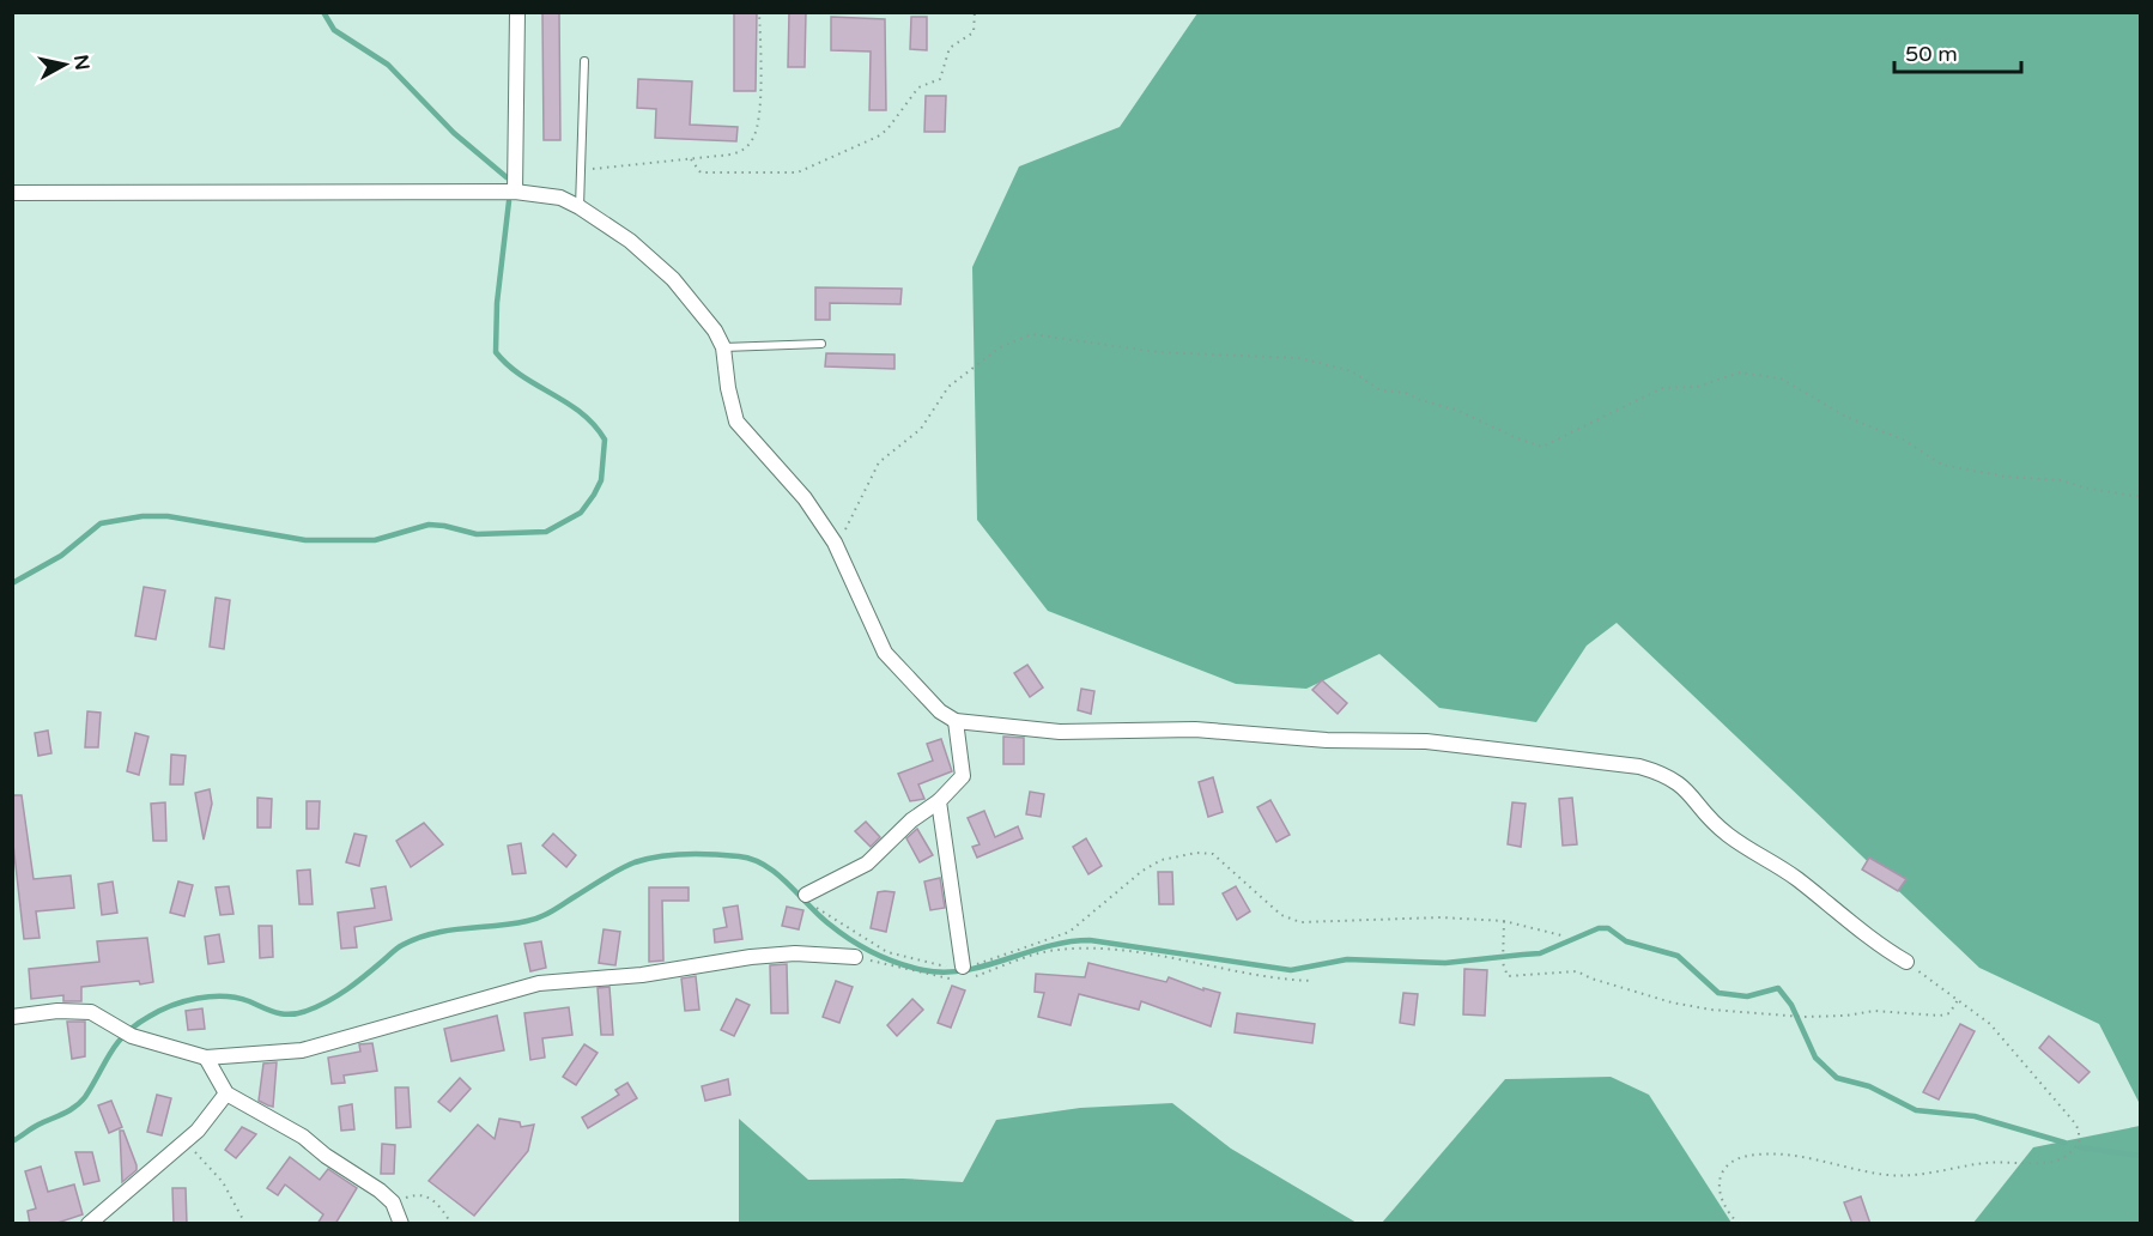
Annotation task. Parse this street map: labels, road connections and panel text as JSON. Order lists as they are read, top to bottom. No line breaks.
{"scale_bar":"50 m","north":"right"}
